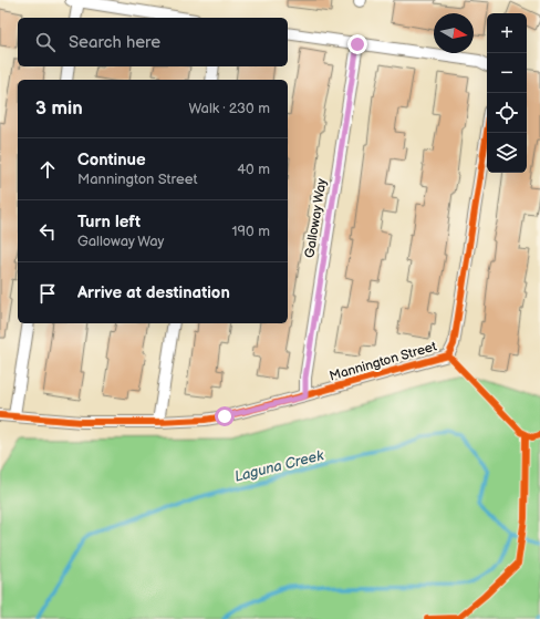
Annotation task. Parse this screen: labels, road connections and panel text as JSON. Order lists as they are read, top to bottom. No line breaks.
{"streets":{"street":["Galloway Way","Mannington Street"]},"crossings":[["Galloway Way","Mannington Street"]],"water":["Laguna Creek"],"north":"right","page":{"map_buttons":["+","−"],"search":"Search here","heading":["3 min","Walk · 230 m"],"list":[["Continue","Mannington Street","40 m"],["Turn left","Galloway Way","190 m"],"Arrive at destination"]}}
